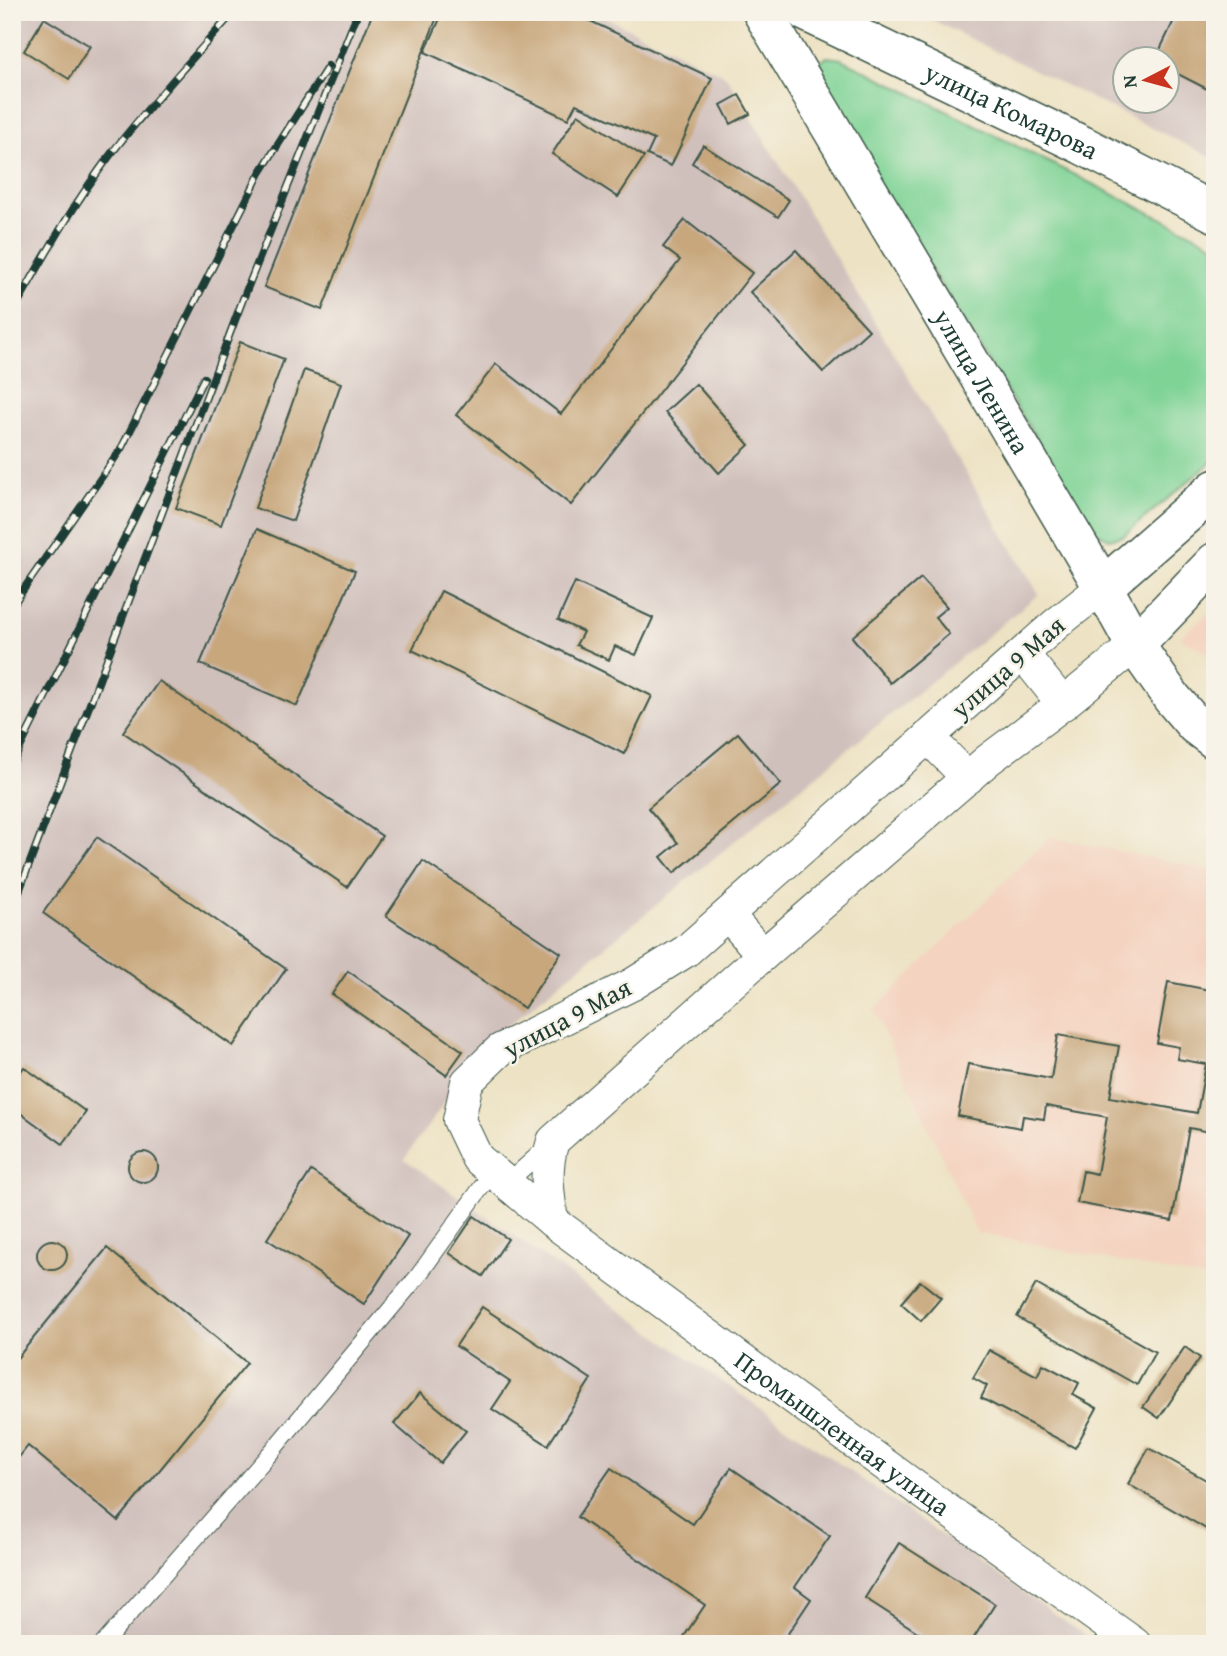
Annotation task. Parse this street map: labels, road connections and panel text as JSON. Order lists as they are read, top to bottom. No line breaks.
{"streets":{"street":["улица Комарова","улица Ленина","улица 9 Мая","Промышленная улица"]},"crossings":[["улица Ленина","улица 9 Мая"],["улица 9 Мая","Промышленная улица"]],"north":"left"}
